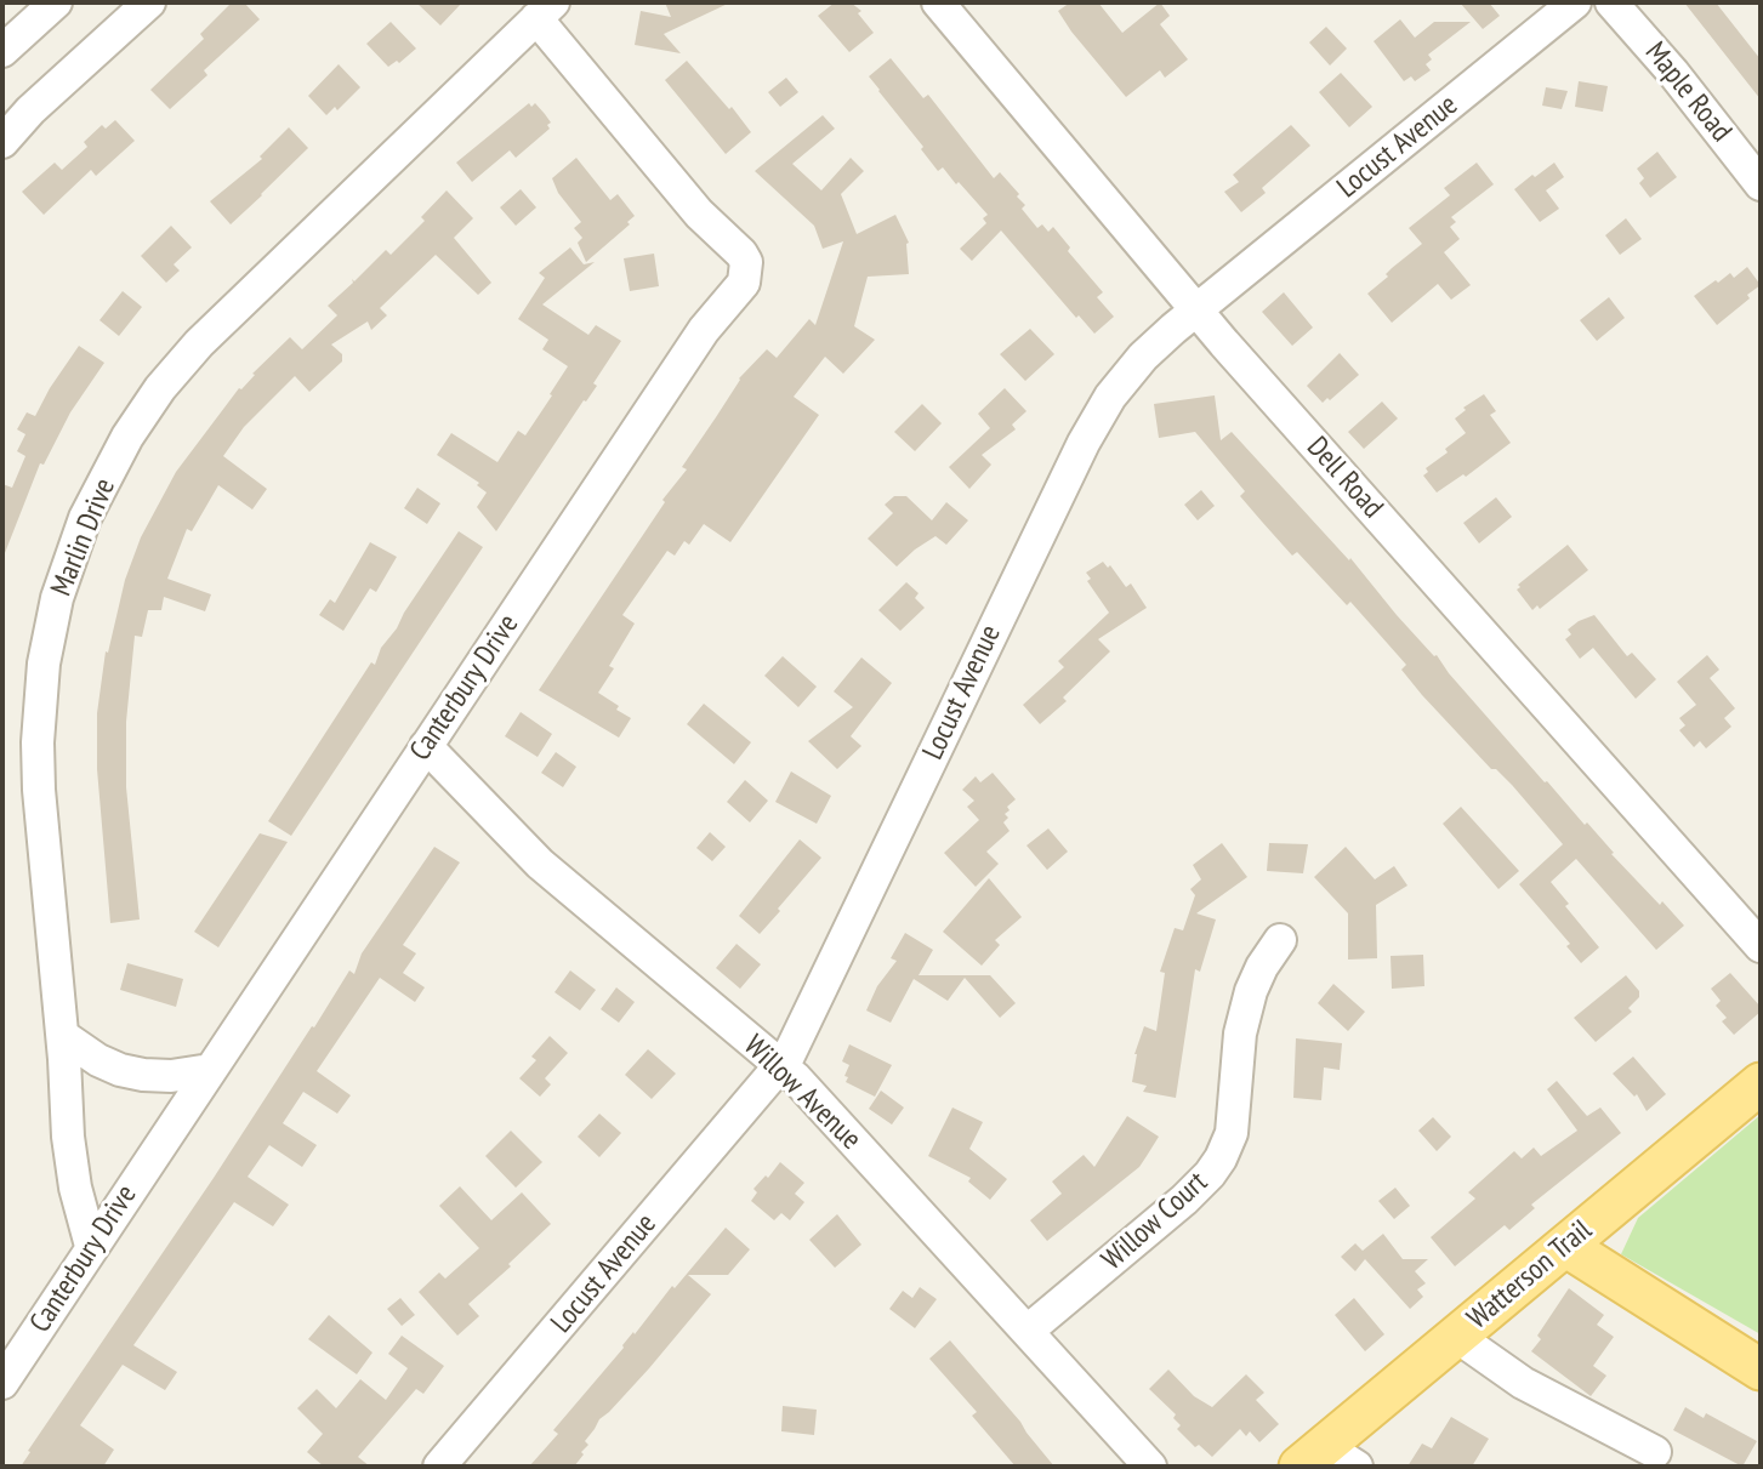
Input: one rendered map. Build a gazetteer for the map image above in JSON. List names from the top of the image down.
{
  "streets": {
    "main road": ["Watterson Trail"],
    "street": [
      "Maple Road",
      "Locust Avenue",
      "Dell Road",
      "Marlin Drive",
      "Canterbury Drive",
      "Willow Avenue",
      "Willow Court"
    ]
  },
  "crossings": [
    ["Locust Avenue", "Dell Road"],
    ["Locust Avenue", "Willow Avenue"],
    ["Marlin Drive", "Canterbury Drive"],
    ["Canterbury Drive", "Willow Avenue"],
    ["Willow Avenue", "Willow Court"]
  ]
}
